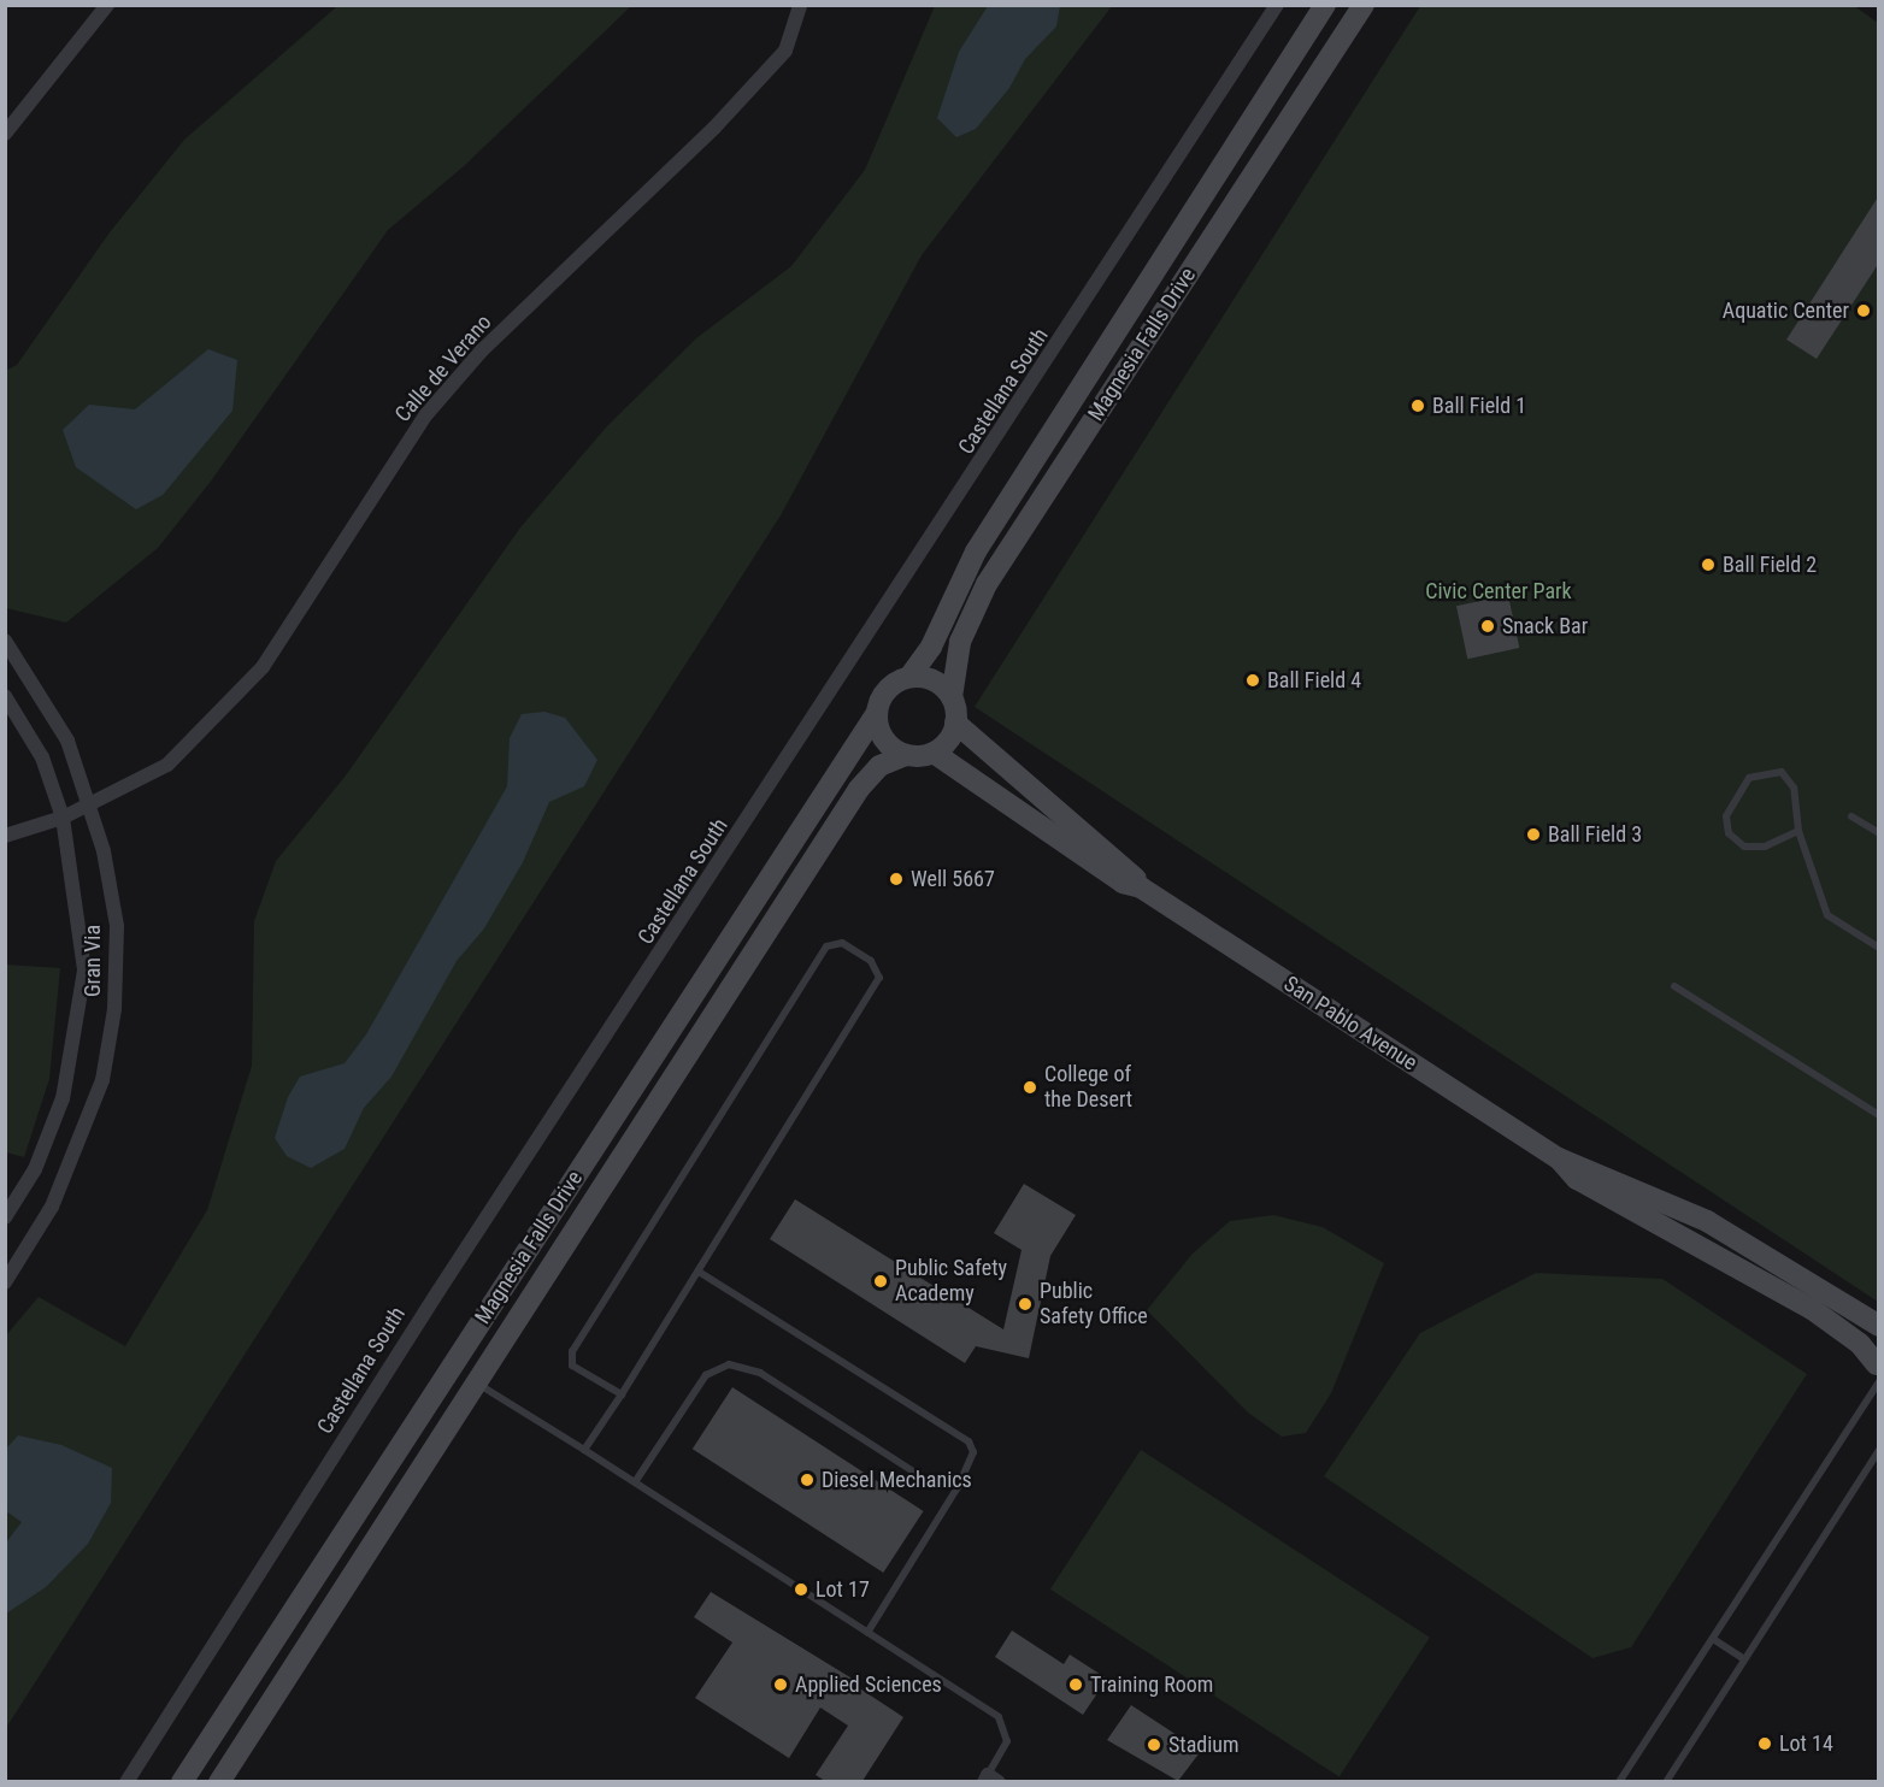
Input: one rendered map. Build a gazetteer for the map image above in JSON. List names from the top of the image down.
{
  "streets": {
    "street": [
      "Magnesia Falls Drive",
      "Calle de Verano",
      "Castellana South",
      "Gran Via",
      "San Pablo Avenue"
    ]
  },
  "crossings": [
    ["Magnesia Falls Drive", "San Pablo Avenue"],
    ["Calle de Verano", "Gran Via"]
  ],
  "parks": ["Civic Center Park"],
  "places": [
    "Aquatic Center",
    "Ball Field 1",
    "Ball Field 2",
    "Snack Bar",
    "Ball Field 4",
    "Ball Field 3",
    "Well 5667",
    "College of the Desert",
    "Public Safety Academy",
    "Public Safety Office",
    "Diesel Mechanics",
    "Lot 17",
    "Applied Sciences",
    "Training Room",
    "Lot 14",
    "Stadium"
  ]
}
